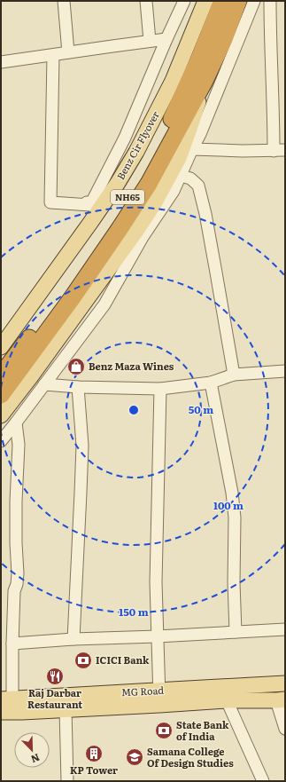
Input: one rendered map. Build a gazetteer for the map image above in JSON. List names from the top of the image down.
{
  "streets": {
    "highway": ["NH65"],
    "main road": ["Benz Cir Flyover", "MG Road"]
  },
  "places": {
    "shop": ["Benz Maza Wines"],
    "bank": ["ICICI Bank", "State Bank of India"],
    "restaurant": ["Raj Darbar Restaurant"],
    "building": ["KP Tower"],
    "school or university": ["Samana College Of Design Studies"]
  },
  "north": "bottom right",
  "rings": ["50 m", "100 m", "150 m"]
}
